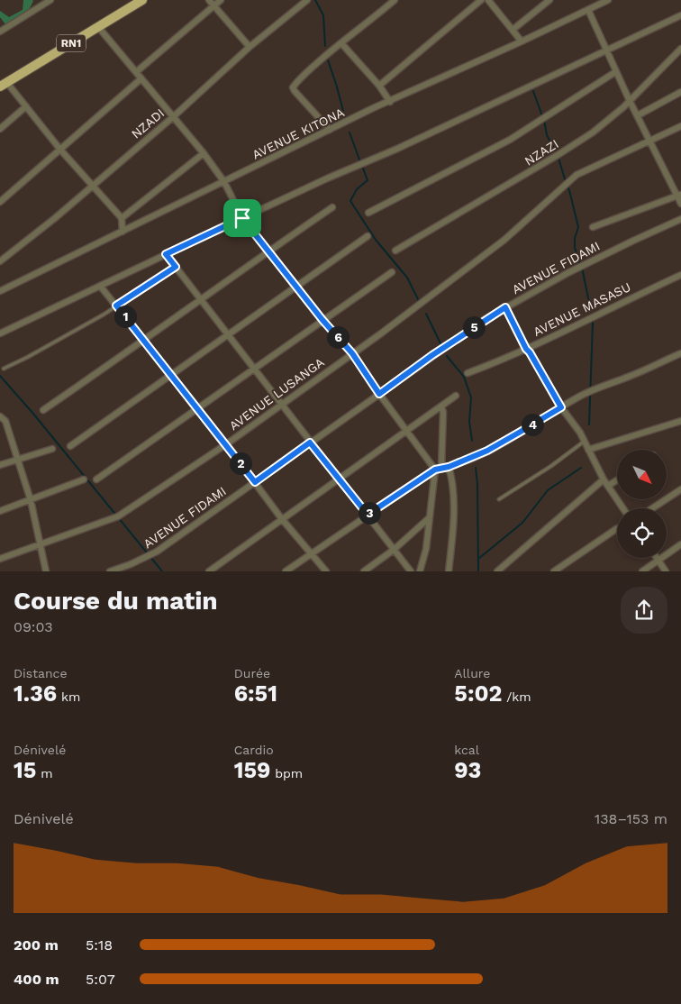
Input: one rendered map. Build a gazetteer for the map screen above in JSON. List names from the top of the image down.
{
  "streets": {
    "highway": ["RN1"],
    "street": [
      "NZADI",
      "AVENUE KITONA",
      "NZAZI",
      "AVENUE FIDAMI",
      "AVENUE MASASU",
      "AVENUE LUSANGA"
    ]
  },
  "north": "bottom right",
  "page": {
    "pins": [
      "1",
      "5",
      "6",
      "4",
      "2",
      "3"
    ],
    "heading": ["Course du matin", "09:03"],
    "stats": [
      ["Distance", "1.36 km"],
      ["Durée", "6:51"],
      ["Allure", "5:02 /km"],
      ["Dénivelé", "15 m"],
      ["Cardio", "159 bpm"],
      ["kcal", "93"]
    ],
    "chart": ["Dénivelé", "138–153 m"],
    "list": [
      {
        "name": "200 m",
        "note": "5:18"
      },
      {
        "name": "400 m",
        "note": "5:07"
      }
    ]
  }
}
